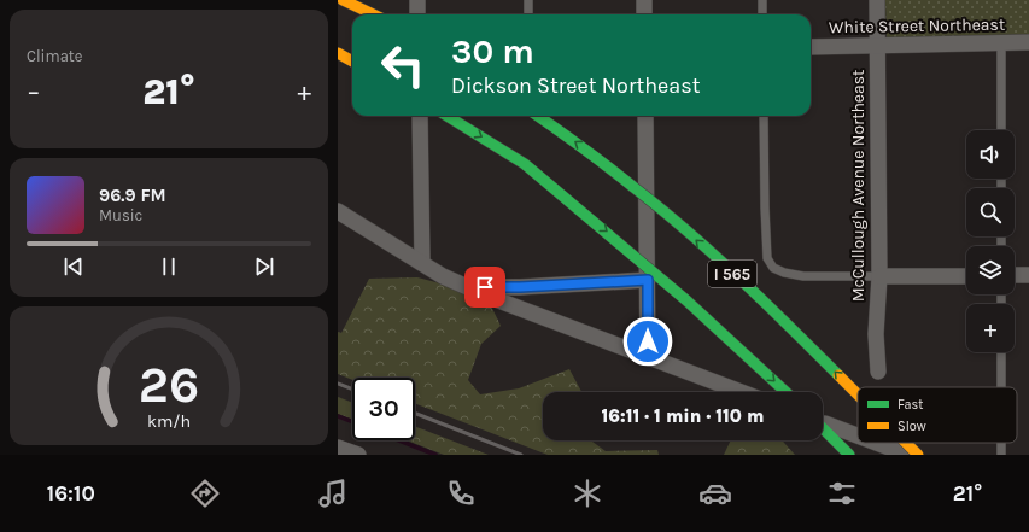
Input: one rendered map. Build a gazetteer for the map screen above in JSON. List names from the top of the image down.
{
  "streets": {
    "highway": ["I 565"],
    "street": ["White Street Northeast", "McCullough Avenue Northeast"]
  },
  "crossings": [
    ["White Street Northeast", "McCullough Avenue Northeast"]
  ],
  "legend": ["Fast", "Slow"],
  "page": {
    "tile": "Climate",
    "turn": ["30 m", "Dickson Street Northeast"],
    "heat": ["−", "21°", "+"],
    "map_buttons": "+",
    "song": ["96.9 FM", "Music"],
    "limit": "30",
    "trip": "16:11 · 1 min · 110 m",
    "tabs": ["16:10", "21°"],
    "gauge": ["26", "km/h"]
  }
}
